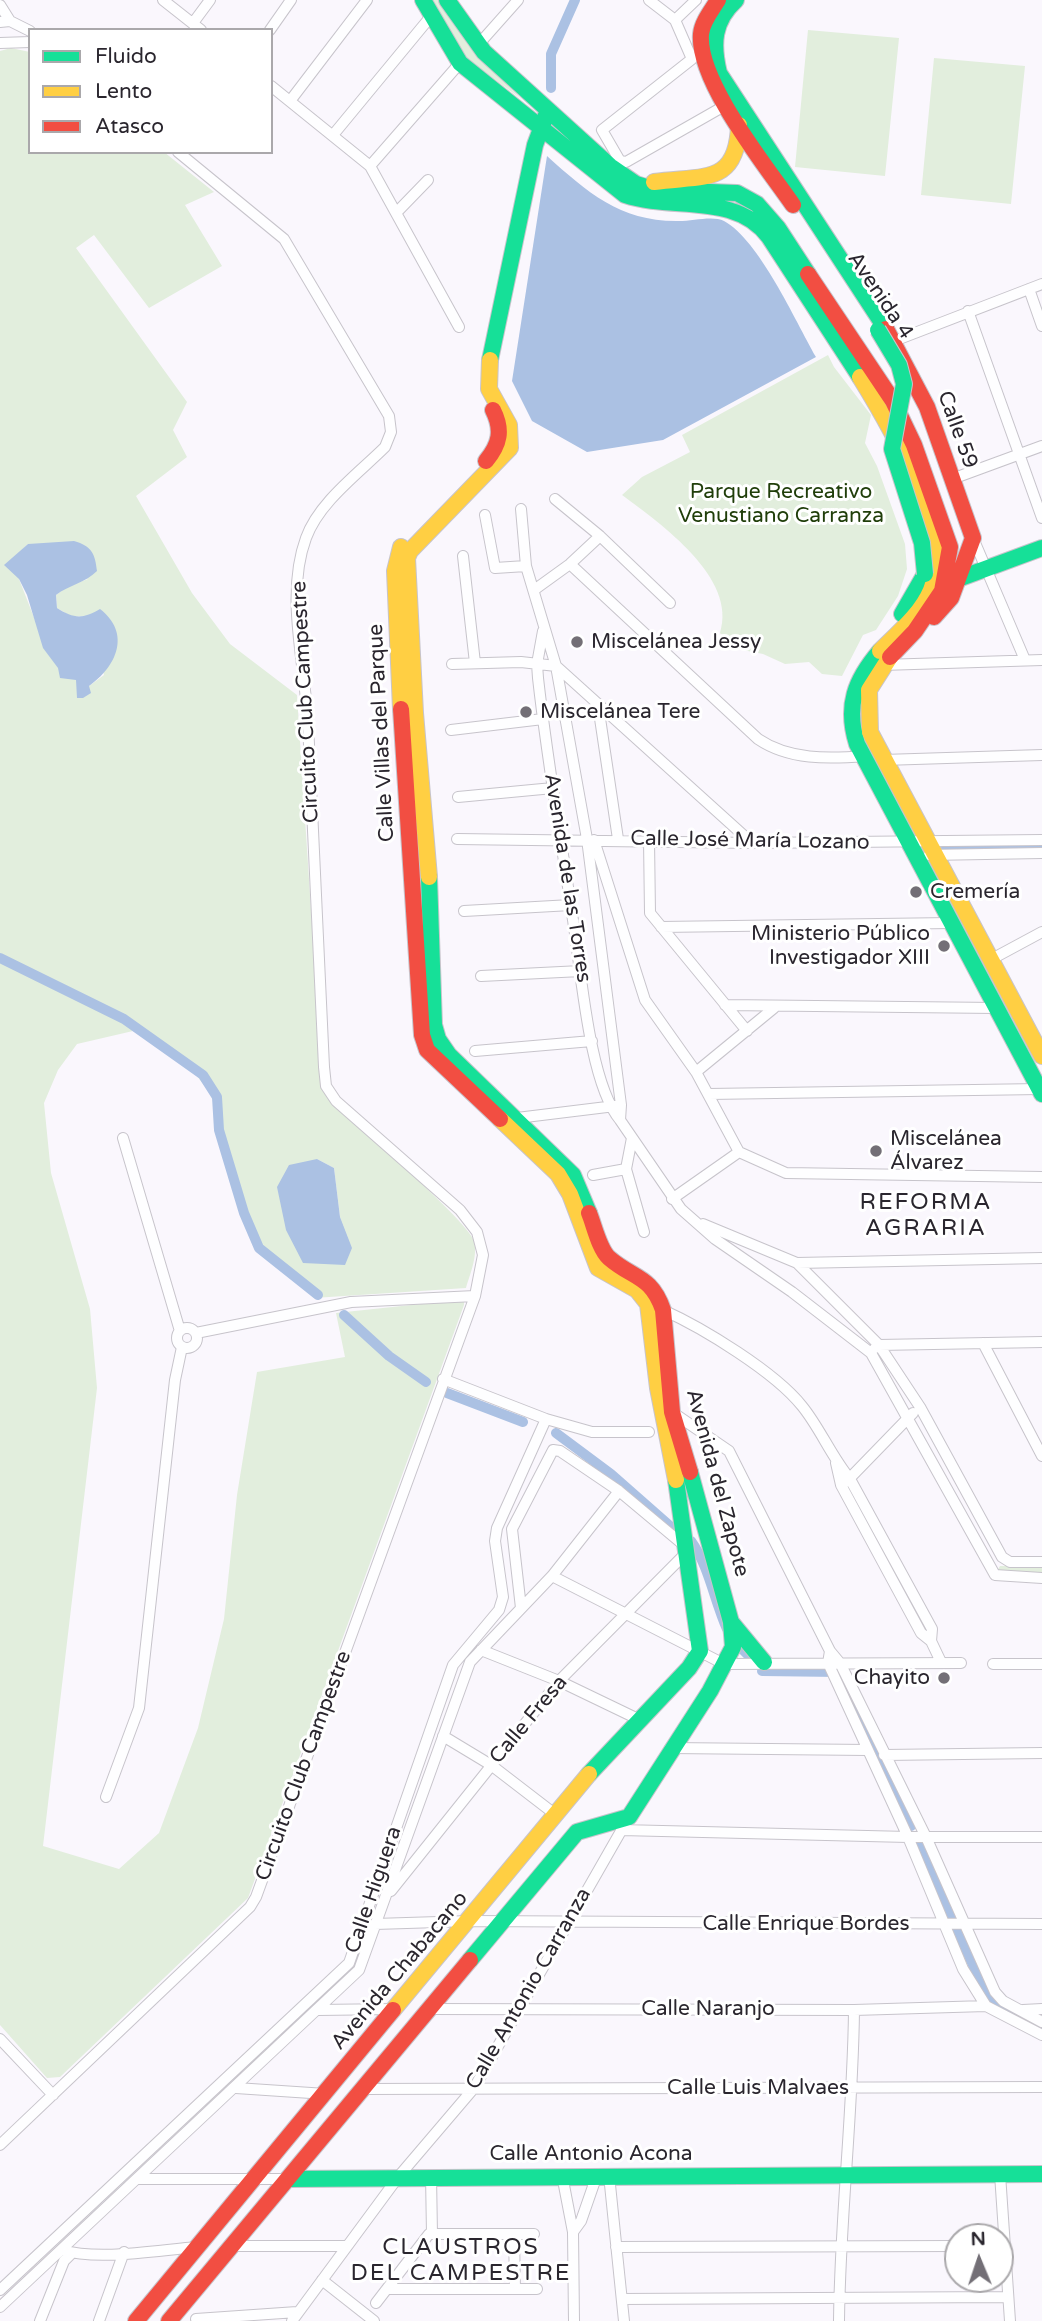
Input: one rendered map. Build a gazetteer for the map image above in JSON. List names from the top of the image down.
{
  "streets": {
    "main road": [
      "Avenida 4",
      "Calle 59",
      "Calle Villas del Parque",
      "Avenida del Zapote",
      "Avenida Chabacano",
      "Calle Antonio Acona"
    ],
    "street": [
      "Circuito Club Campestre",
      "Calle José María Lozano",
      "Avenida de las Torres",
      "Calle Fresa",
      "Calle Higuera",
      "Calle Enrique Bordes",
      "Calle Antonio Carranza",
      "Calle Naranjo",
      "Calle Luis Malvaes"
    ]
  },
  "crossings": [
    ["Avenida 4", "Calle 59"],
    ["Calle Villas del Parque", "Avenida del Zapote"],
    ["Calle José María Lozano", "Avenida de las Torres"],
    ["Avenida del Zapote", "Calle Fresa"],
    ["Avenida del Zapote", "Avenida Chabacano"],
    ["Calle Fresa", "Calle Higuera"],
    ["Calle Higuera", "Calle Enrique Bordes"],
    ["Calle Higuera", "Calle Antonio Acona"],
    ["Calle Enrique Bordes", "Avenida Chabacano"],
    ["Calle Enrique Bordes", "Calle Antonio Carranza"],
    ["Avenida Chabacano", "Calle Antonio Acona"],
    ["Calle Antonio Carranza", "Calle Naranjo"],
    ["Calle Antonio Carranza", "Calle Luis Malvaes"],
    ["Calle Antonio Carranza", "Calle Antonio Acona"]
  ],
  "districts": ["REFORMA AGRARIA", "CLAUSTROS DEL CAMPESTRE"],
  "parks": ["Parque Recreativo Venustiano Carranza"],
  "places": [
    "Miscelánea Jessy",
    "Miscelánea Tere",
    "Cremería",
    "Ministerio Público Investigador XIII",
    "Miscelánea Álvarez",
    "Chayito"
  ],
  "legend": ["Fluido", "Lento", "Atasco"],
  "north": "top"
}
